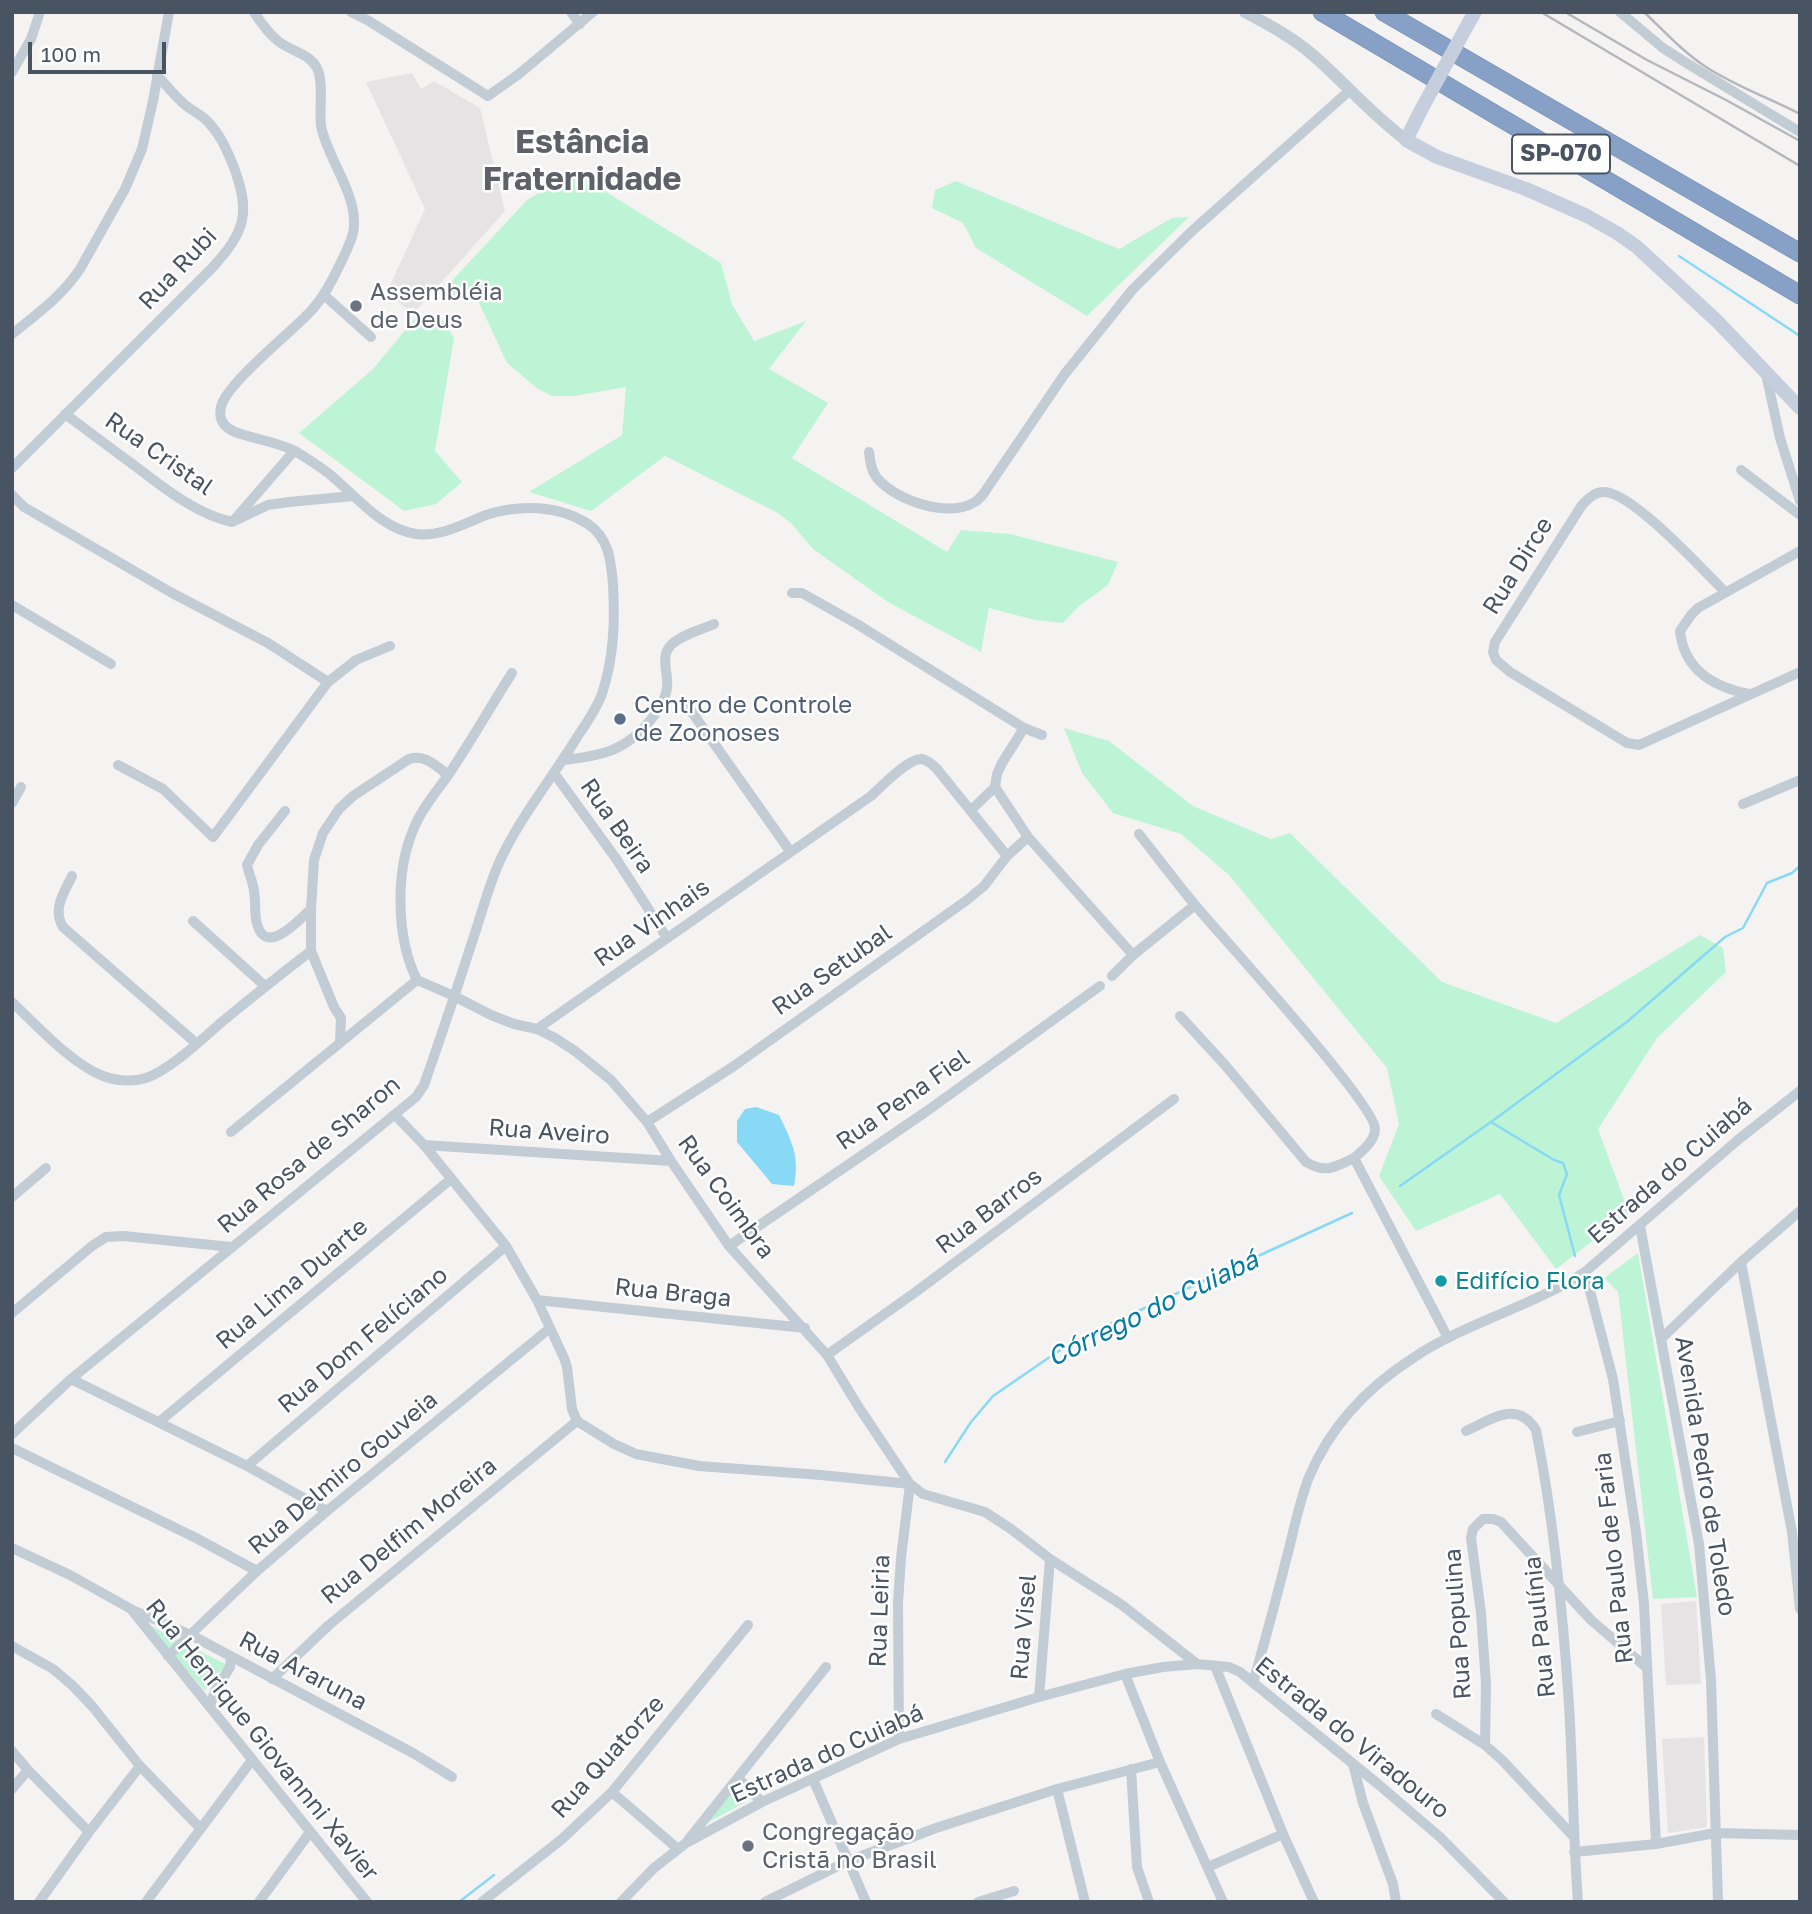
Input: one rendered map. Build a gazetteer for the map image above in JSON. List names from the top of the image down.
{
  "streets": {
    "highway": ["SP-070"],
    "street": [
      "Rua Rubi",
      "Rua Cristal",
      "Rua Dirce",
      "Rua Beira",
      "Rua Vinhais",
      "Rua Setubal",
      "Rua Pena Fiel",
      "Rua Aveiro",
      "Rua Rosa de Sharon",
      "Estrada do Cuiabá",
      "Rua Coimbra",
      "Rua Barros",
      "Rua Lima Duarte",
      "Rua Braga",
      "Rua Dom Felíciano",
      "Rua Delmiro Gouveia",
      "Avenida Pedro de Toledo",
      "Rua Delfim Moreira",
      "Rua Paulo de Faria",
      "Rua Leiria",
      "Rua Populina",
      "Rua Visel",
      "Rua Paulínia",
      "Rua Araruna",
      "Estrada do Viradouro",
      "Rua Henrique Giovannni Xavier",
      "Rua Quatorze"
    ]
  },
  "crossings": [
    ["Rua Rubi", "Rua Cristal"],
    ["Rua Beira", "Rua Vinhais"],
    ["Rua Beira", "Rua Rosa de Sharon"],
    ["Rua Vinhais", "Rua Coimbra"],
    ["Rua Setubal", "Rua Coimbra"],
    ["Rua Pena Fiel", "Rua Coimbra"],
    ["Rua Aveiro", "Rua Coimbra"],
    ["Rua Rosa de Sharon", "Rua Coimbra"],
    ["Estrada do Cuiabá", "Avenida Pedro de Toledo"],
    ["Estrada do Cuiabá", "Rua Paulo de Faria"],
    ["Estrada do Cuiabá", "Rua Leiria"],
    ["Estrada do Cuiabá", "Rua Visel"],
    ["Estrada do Cuiabá", "Estrada do Viradouro"],
    ["Rua Coimbra", "Rua Barros"],
    ["Rua Coimbra", "Rua Braga"],
    ["Rua Coimbra", "Rua Leiria"],
    ["Rua Delmiro Gouveia", "Rua Araruna"],
    ["Rua Delmiro Gouveia", "Rua Henrique Giovannni Xavier"],
    ["Rua Delfim Moreira", "Rua Araruna"],
    ["Rua Paulo de Faria", "Rua Populina"],
    ["Rua Populina", "Rua Paulínia"],
    ["Rua Araruna", "Rua Henrique Giovannni Xavier"]
  ],
  "districts": ["Estância Fraternidade"],
  "water": ["Córrego do Cuiabá"],
  "places": [
    "Assembléia de Deus",
    "Centro de Controle de Zoonoses",
    "Edifício Flora",
    "Congregação Cristã no Brasil"
  ],
  "scale_bar": "100 m"
}
